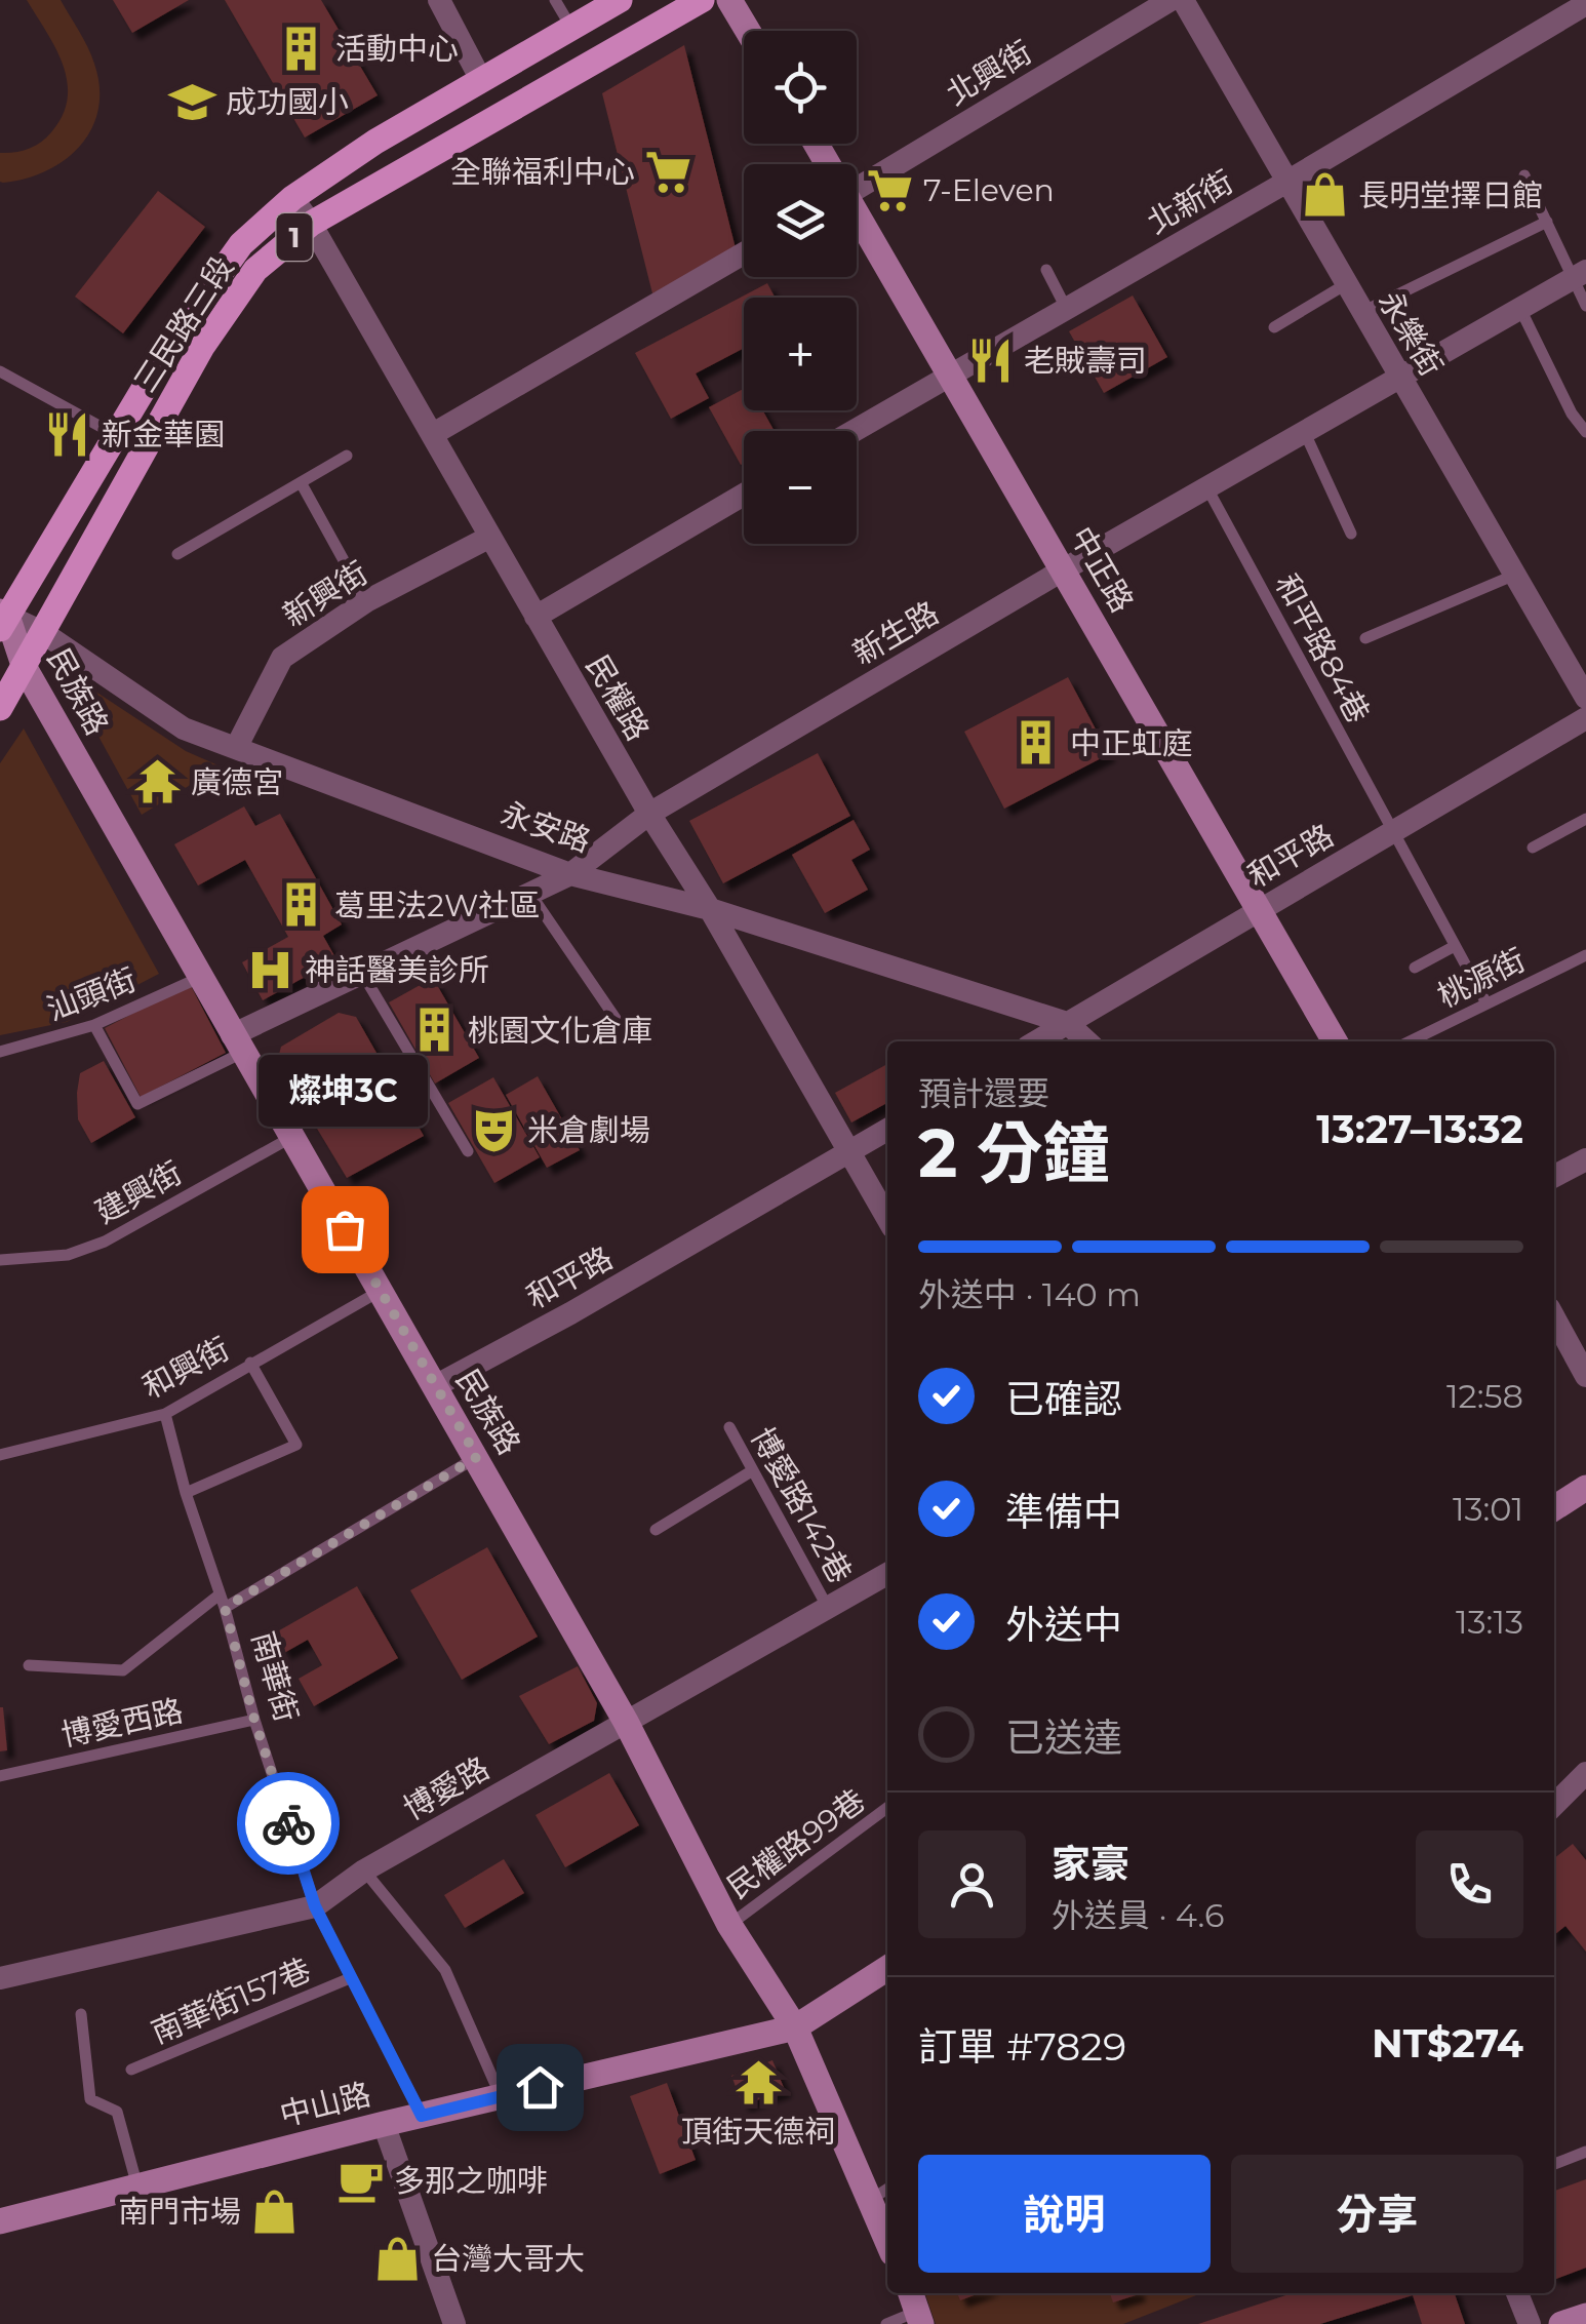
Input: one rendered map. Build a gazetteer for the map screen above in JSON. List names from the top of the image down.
{
  "streets": {
    "main road": ["1", "三民路三段"],
    "street": [
      "北興街",
      "北新街",
      "永樂街",
      "中正路",
      "新興街",
      "新生路",
      "民族路",
      "民權路",
      "永安路",
      "和平路",
      "博愛路",
      "中山路"
    ],
    "lane": [
      "和平路84巷",
      "桃源街",
      "汕頭街",
      "建興街",
      "和興街",
      "博愛路142巷",
      "南華街",
      "博愛西路",
      "民權路99巷",
      "南華街157巷"
    ]
  },
  "crossings": [
    ["北新街", "永樂街"],
    ["北新街", "中正路"],
    ["三民路三段", "民族路"],
    ["三民路三段", "民權路"],
    ["三民路三段", "永安路"],
    ["永樂街", "新生路"],
    ["中正路", "新生路"],
    ["中正路", "和平路"],
    ["新興街", "民權路"],
    ["新興街", "永安路"],
    ["新生路", "和平路84巷"],
    ["新生路", "民族路"],
    ["新生路", "民權路"],
    ["新生路", "永安路"],
    ["和平路84巷", "和平路"],
    ["和平路84巷", "桃源街"],
    ["民族路", "永安路"],
    ["民族路", "和平路"],
    ["民族路", "汕頭街"],
    ["民族路", "建興街"],
    ["民族路", "和興街"],
    ["民族路", "博愛路"],
    ["民族路", "民權路99巷"],
    ["民族路", "中山路"],
    ["民權路", "永安路"],
    ["民權路", "和平路"],
    ["永安路", "和平路"],
    ["和興街", "南華街"],
    ["博愛路142巷", "博愛路"],
    ["南華街", "博愛西路"],
    ["南華街", "博愛路"],
    ["南華街", "南華街157巷"],
    ["南華街", "中山路"]
  ],
  "places": {
    "building": [
      "活動中心",
      "中正虹庭",
      "葛里法2W社區",
      "桃園文化倉庫"
    ],
    "school or university": ["成功國小"],
    "supermarket": ["全聯福利中心", "7-Eleven"],
    "shop": ["長明堂擇日館", "南門市場", "台灣大哥大"],
    "restaurant": ["老賊壽司", "新金華園"],
    "temple": ["廣德宮", "頂街天德祠"],
    "hospital": ["神話醫美診所"],
    "theatre": ["米倉劇場"],
    "other": ["燦坤3C"],
    "cafe": ["多那之咖啡"]
  },
  "page": {
    "map_buttons": ["+", "−"],
    "heading": ["2 分鐘", "預計還要", "13:27–13:32"],
    "panel": [
      "家豪",
      "外送員 · 4.6",
      "訂單 #7829",
      "NT$274"
    ],
    "bubble": "燦坤3C",
    "bar": "外送中 · 140 m",
    "list": [
      ["已確認", "12:58"],
      ["準備中", "13:01"],
      ["外送中", "13:13"],
      "已送達"
    ],
    "buttons": ["說明", "分享"]
  }
}
